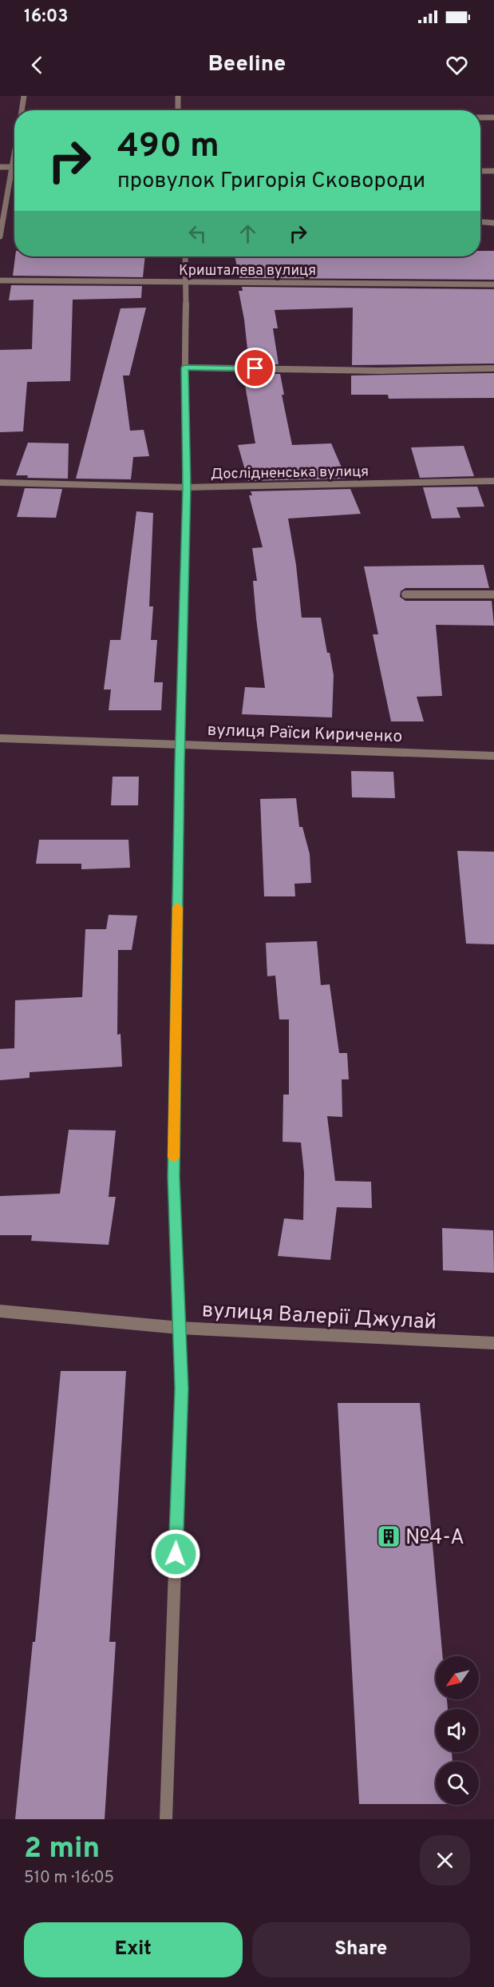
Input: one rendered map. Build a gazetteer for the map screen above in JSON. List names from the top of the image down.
{
  "streets": {
    "street": [
      "Кришталева вулиця",
      "Дослідненська вулиця",
      "вулиця Раїси Кириченко",
      "вулиця Валерії Джулай"
    ]
  },
  "places": {
    "building": ["№4-А"]
  },
  "north": "bottom left",
  "page": {
    "status": "16:03",
    "header": "Beeline",
    "turn": ["490 m", "провулок Григорія Сковороди"],
    "heading": ["2 min", "510 m · 16:05"],
    "buttons": ["Exit", "Share"]
  }
}
